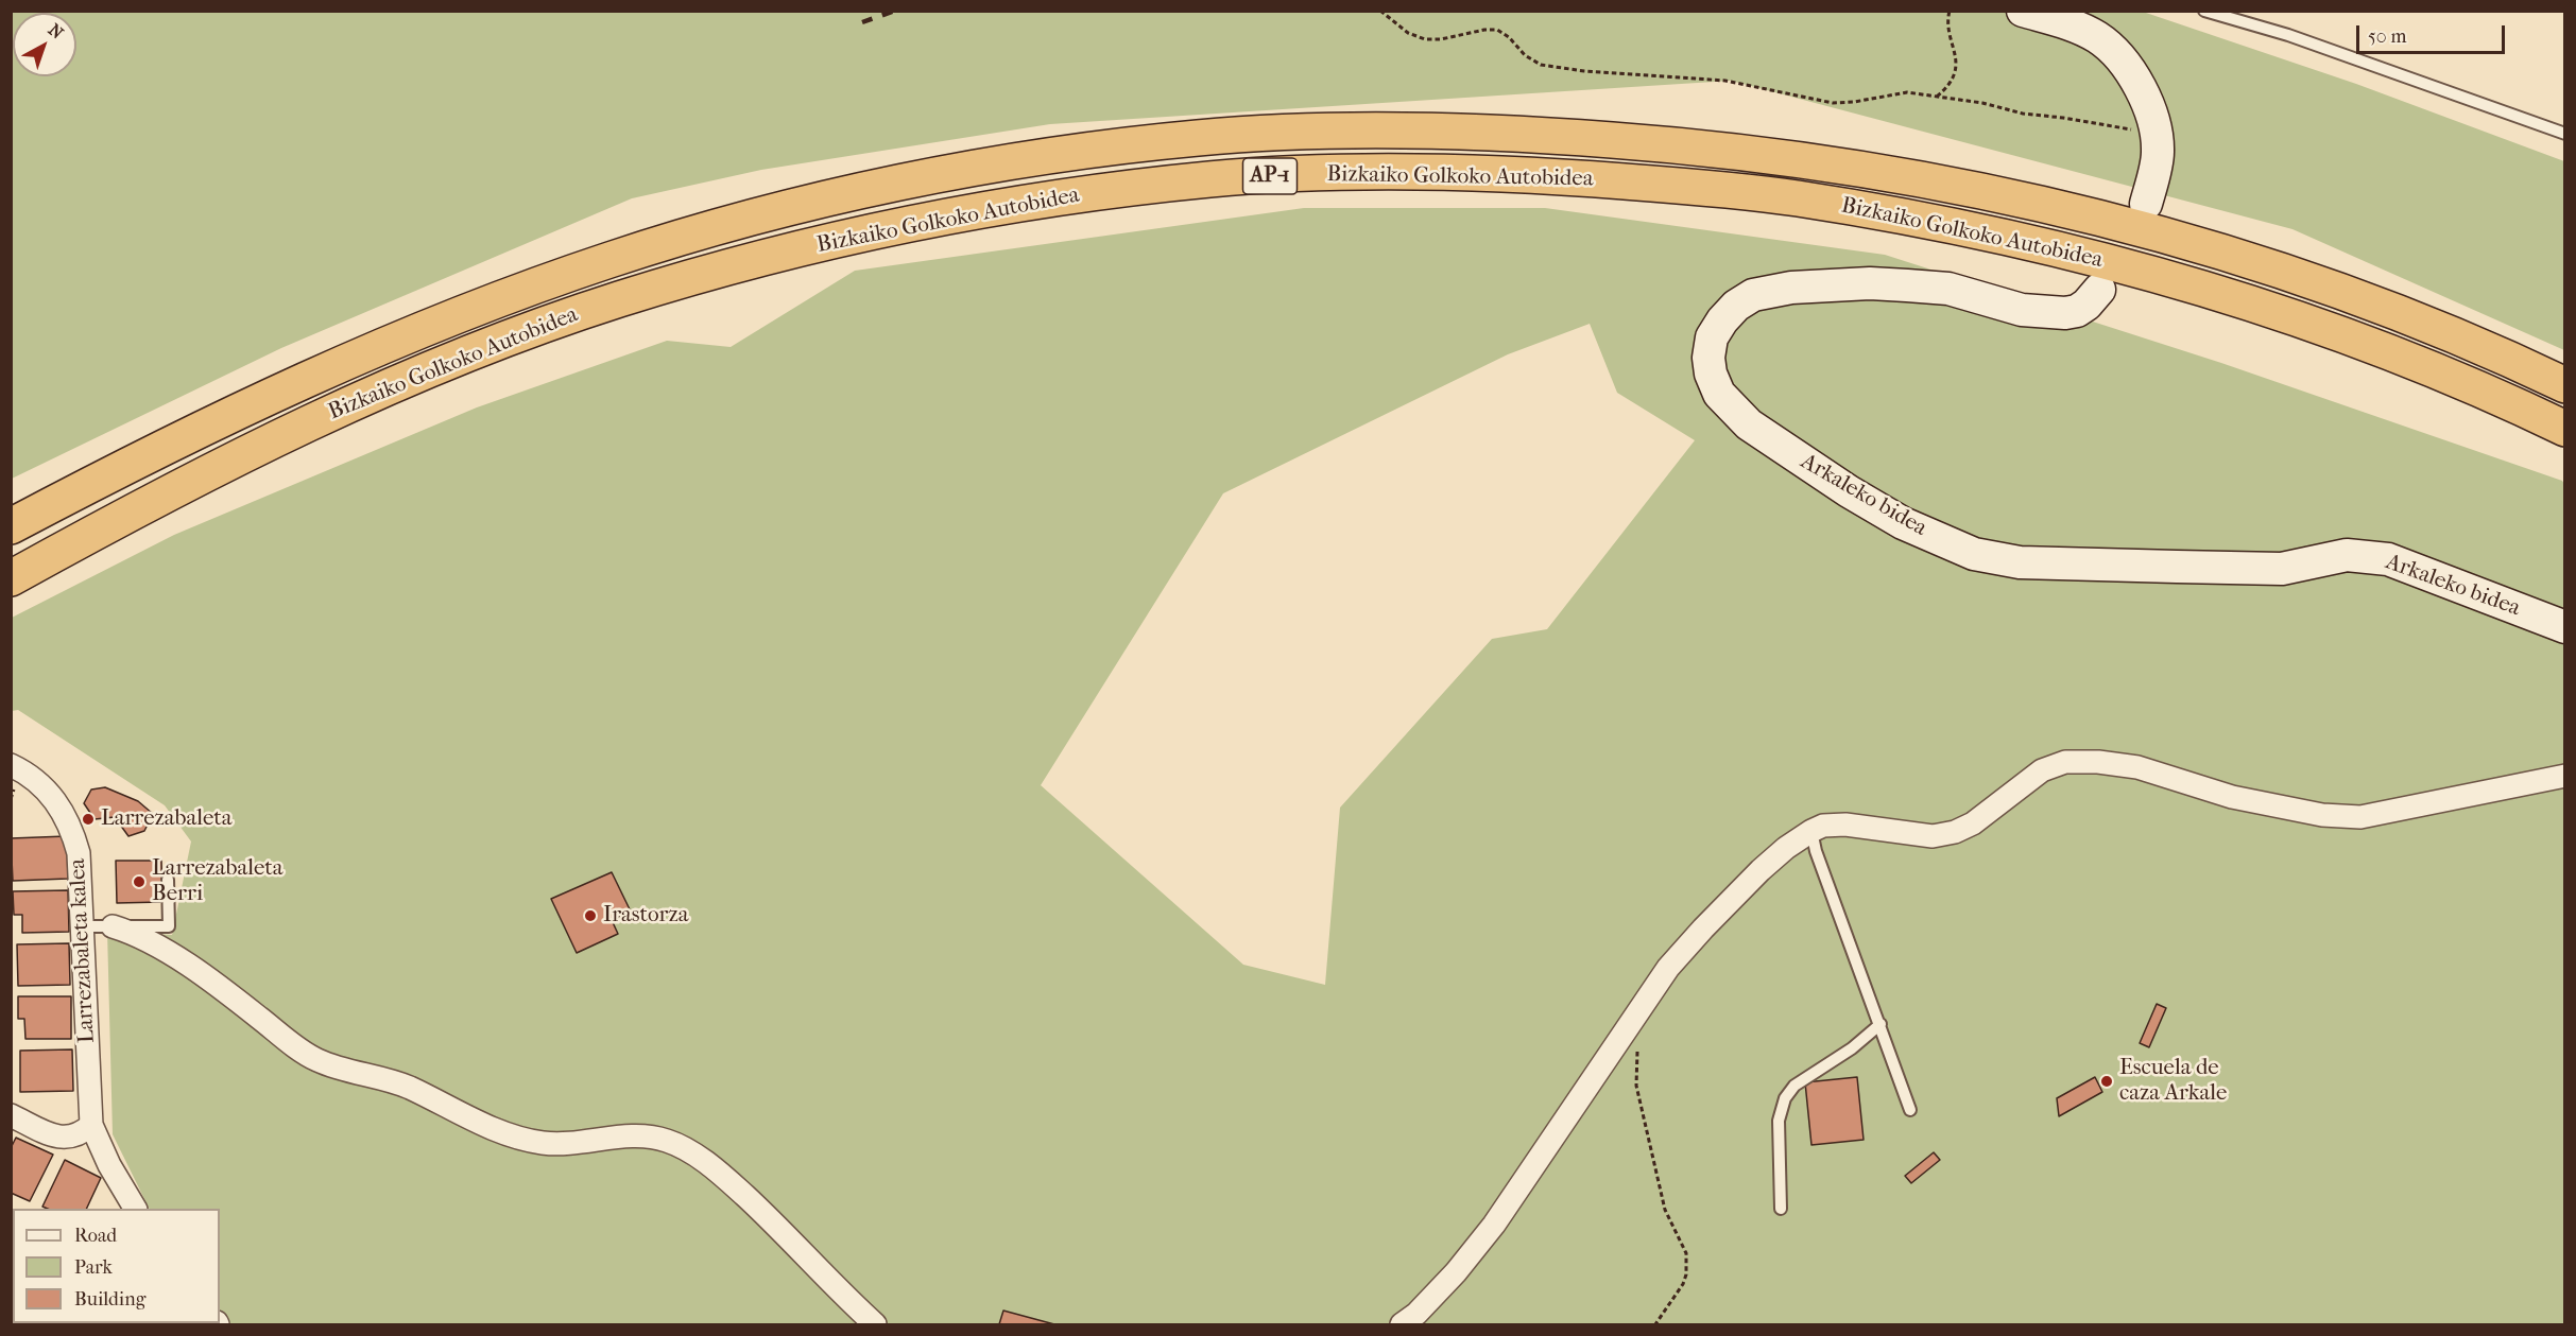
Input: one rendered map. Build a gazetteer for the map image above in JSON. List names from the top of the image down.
{
  "streets": {
    "highway": ["AP-1", "Bizkaiko Golkoko Autobidea"],
    "street": ["Arkaleko bidea", "Larrezabaleta kalea"]
  },
  "places": [
    "Larrezabaleta",
    "Larrezabaleta Berri",
    "Irastorza",
    "Escuela de caza Arkale"
  ],
  "legend": ["Road", "Park", "Building"],
  "scale_bar": "50 m",
  "north": "top right"
}
